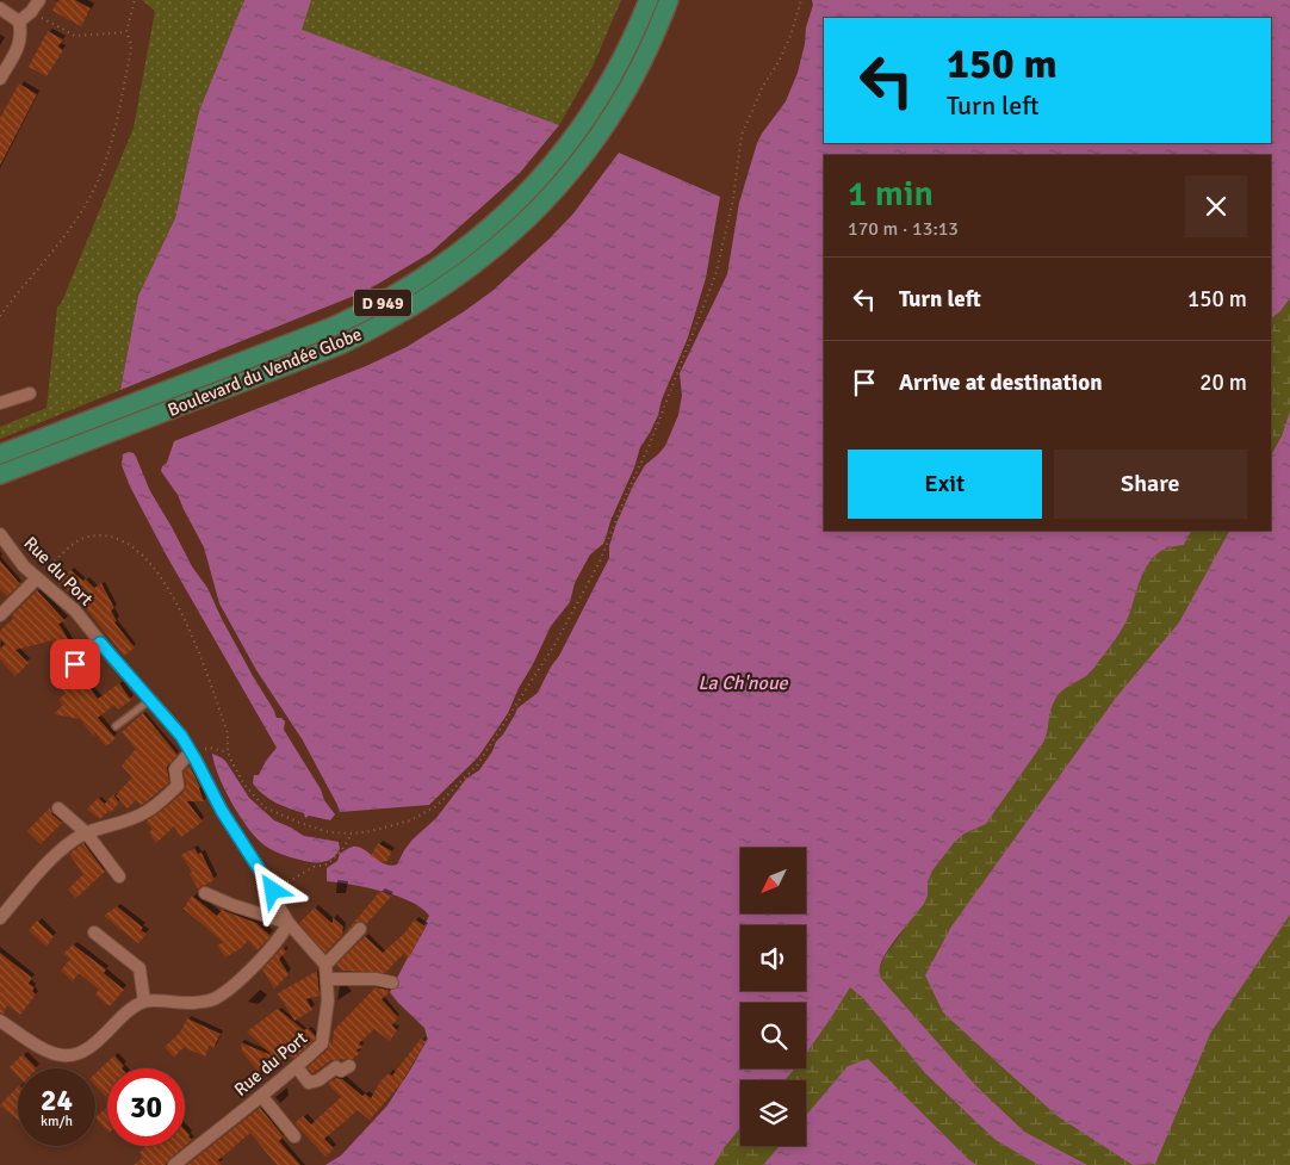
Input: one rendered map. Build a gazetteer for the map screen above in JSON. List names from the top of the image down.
{
  "streets": {
    "main road": ["D 949", "Boulevard du Vendée Globe"],
    "street": ["Rue du Port"]
  },
  "water": ["La Ch'noue"],
  "north": "bottom left",
  "page": {
    "turn": ["150 m", "Turn left"],
    "heading": ["1 min", "170 m · 13:13"],
    "list": [
      {
        "name": "Turn left",
        "value": "150 m"
      },
      {
        "name": "Arrive at destination",
        "value": "20 m"
      }
    ],
    "buttons": ["Exit", "Share"],
    "speed": "24 km/h",
    "limit": "30"
  }
}
